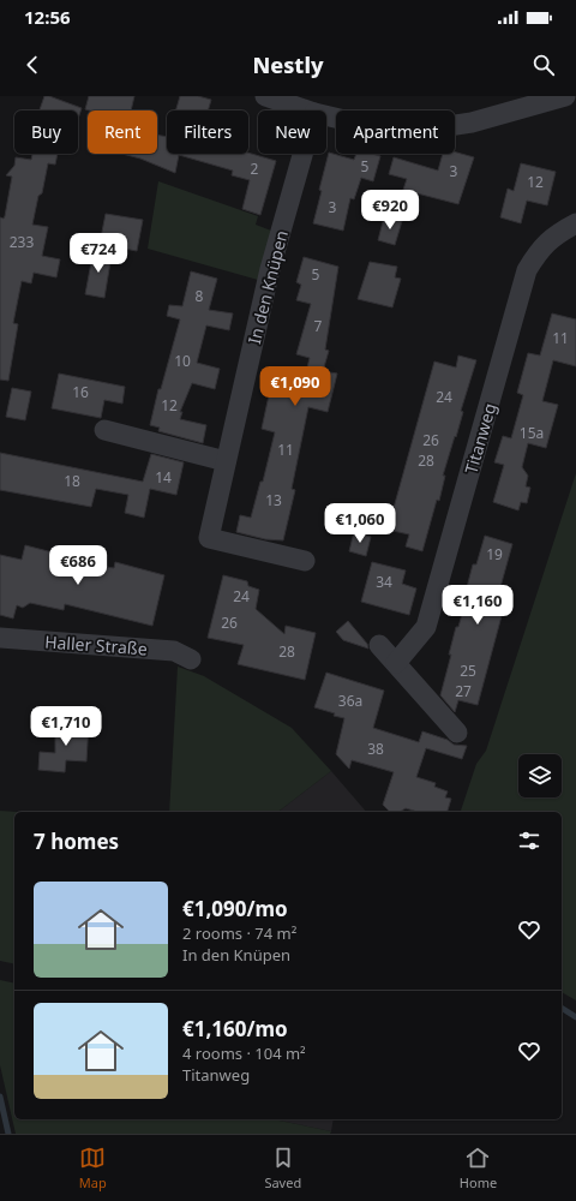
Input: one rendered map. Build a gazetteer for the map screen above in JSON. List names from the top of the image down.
{
  "streets": {
    "street": ["In den Knüpen", "Titanweg", "Haller Straße"]
  },
  "house_numbers": [
    "5",
    "2",
    "3",
    "12",
    "3",
    "233",
    "5",
    "8",
    "7",
    "11",
    "10",
    "16",
    "24",
    "12",
    "15a",
    "26",
    "11",
    "28",
    "14",
    "18",
    "13",
    "19",
    "34",
    "24",
    "26",
    "28",
    "25",
    "27",
    "36a",
    "38"
  ],
  "page": {
    "status": "12:56",
    "header": "Nestly",
    "chip": [
      "Buy",
      "Rent",
      "Filters",
      "New",
      "Apartment"
    ],
    "price": [
      "€920",
      "€724",
      "€1,090",
      "€1,060",
      "€686",
      "€1,160",
      "€1,710"
    ],
    "heading": "7 homes",
    "list": [
      {
        "name": "€1,090/mo",
        "note": "2 rooms · 74 m² · In den Knüpen"
      },
      {
        "name": "€1,160/mo",
        "note": "4 rooms · 104 m² · Titanweg"
      }
    ],
    "tabs": ["Map", "Saved", "Home"]
  }
}
